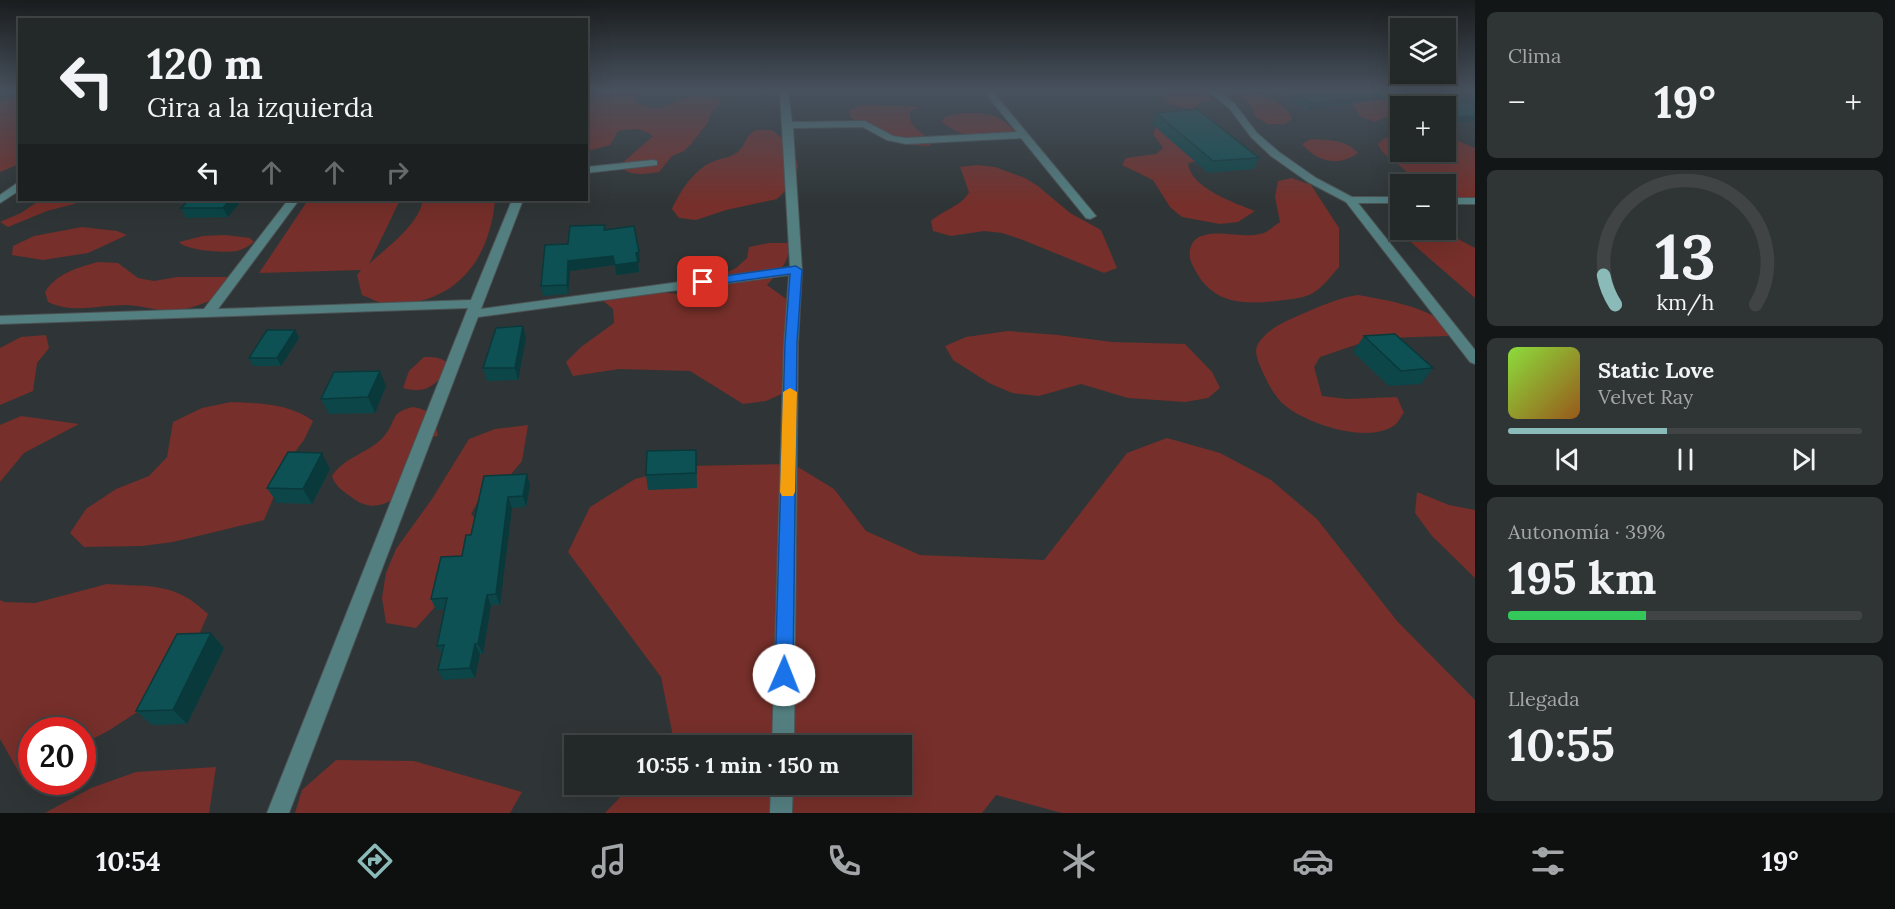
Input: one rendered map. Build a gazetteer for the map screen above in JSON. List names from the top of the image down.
{
  "page": {
    "tile": [
      "Clima",
      ["Autonomía · 39%", "195 km"],
      ["Llegada", "10:55"]
    ],
    "map_buttons": ["+", "−"],
    "turn": ["120 m", "Gira a la izquierda"],
    "heat": ["−", "19°", "+"],
    "song": ["Static Love", "Velvet Ray"],
    "limit": "20",
    "trip": "10:55 · 1 min · 150 m",
    "tabs": ["10:54", "19°"],
    "gauge": ["13", "km/h"]
  }
}
